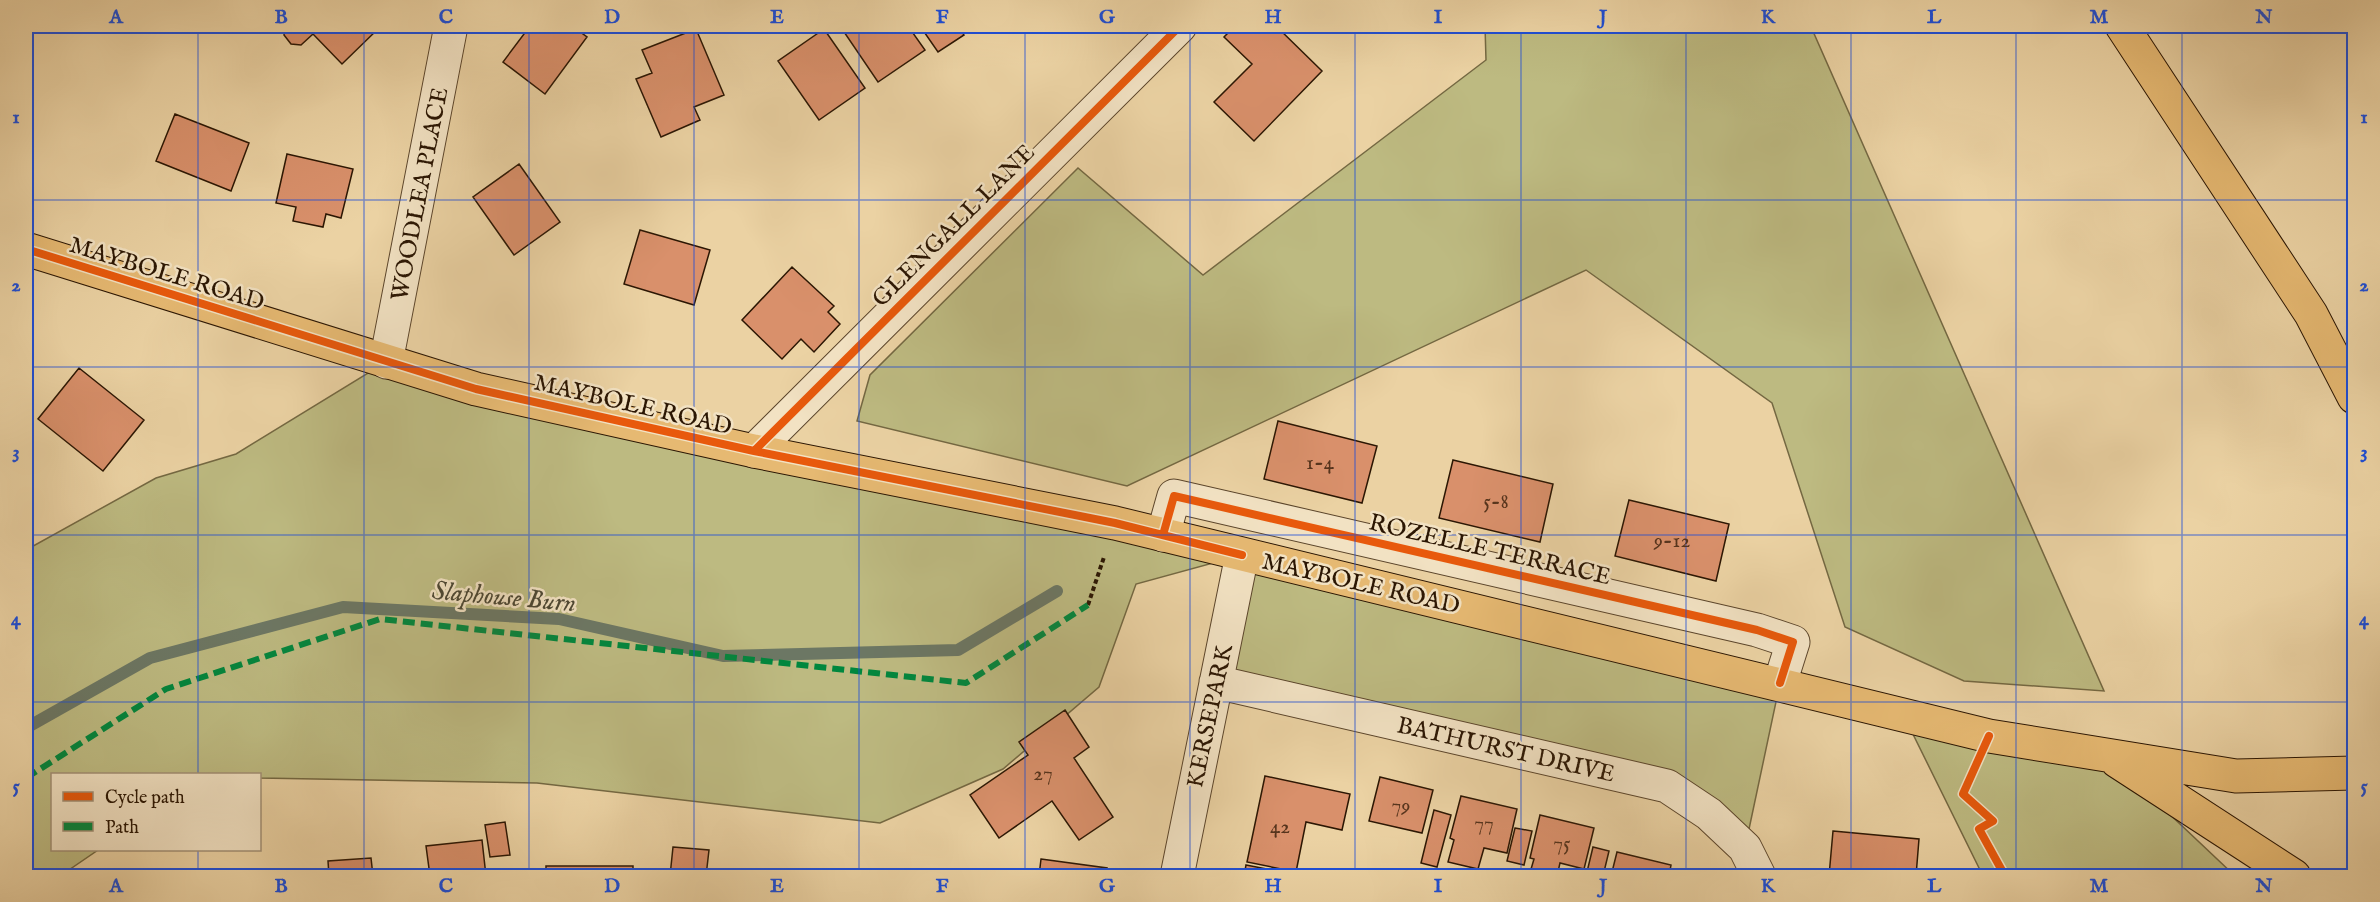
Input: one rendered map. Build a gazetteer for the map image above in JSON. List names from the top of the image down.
{
  "streets": {
    "main road": ["MAYBOLE ROAD"],
    "street": [
      "WOODLEA PLACE",
      "GLENGALL LANE",
      "ROZELLE TERRACE",
      "KERSEPARK",
      "BATHURST DRIVE"
    ]
  },
  "crossings": [
    ["WOODLEA PLACE", "MAYBOLE ROAD"],
    ["GLENGALL LANE", "MAYBOLE ROAD"],
    ["MAYBOLE ROAD", "ROZELLE TERRACE"],
    ["MAYBOLE ROAD", "KERSEPARK"],
    ["KERSEPARK", "BATHURST DRIVE"]
  ],
  "water": ["Slaphouse Burn"],
  "house_numbers": [
    "1-4",
    "5-8",
    "9-12",
    "27",
    "79",
    "77",
    "42",
    "75"
  ],
  "legend": ["Cycle path", "Path"],
  "grid": {
    "columns": [
      "A",
      "B",
      "C",
      "D",
      "E",
      "F",
      "G",
      "H",
      "I",
      "J",
      "K",
      "L",
      "M",
      "N"
    ],
    "rows": [
      "1",
      "2",
      "3",
      "4",
      "5"
    ]
  }
}
